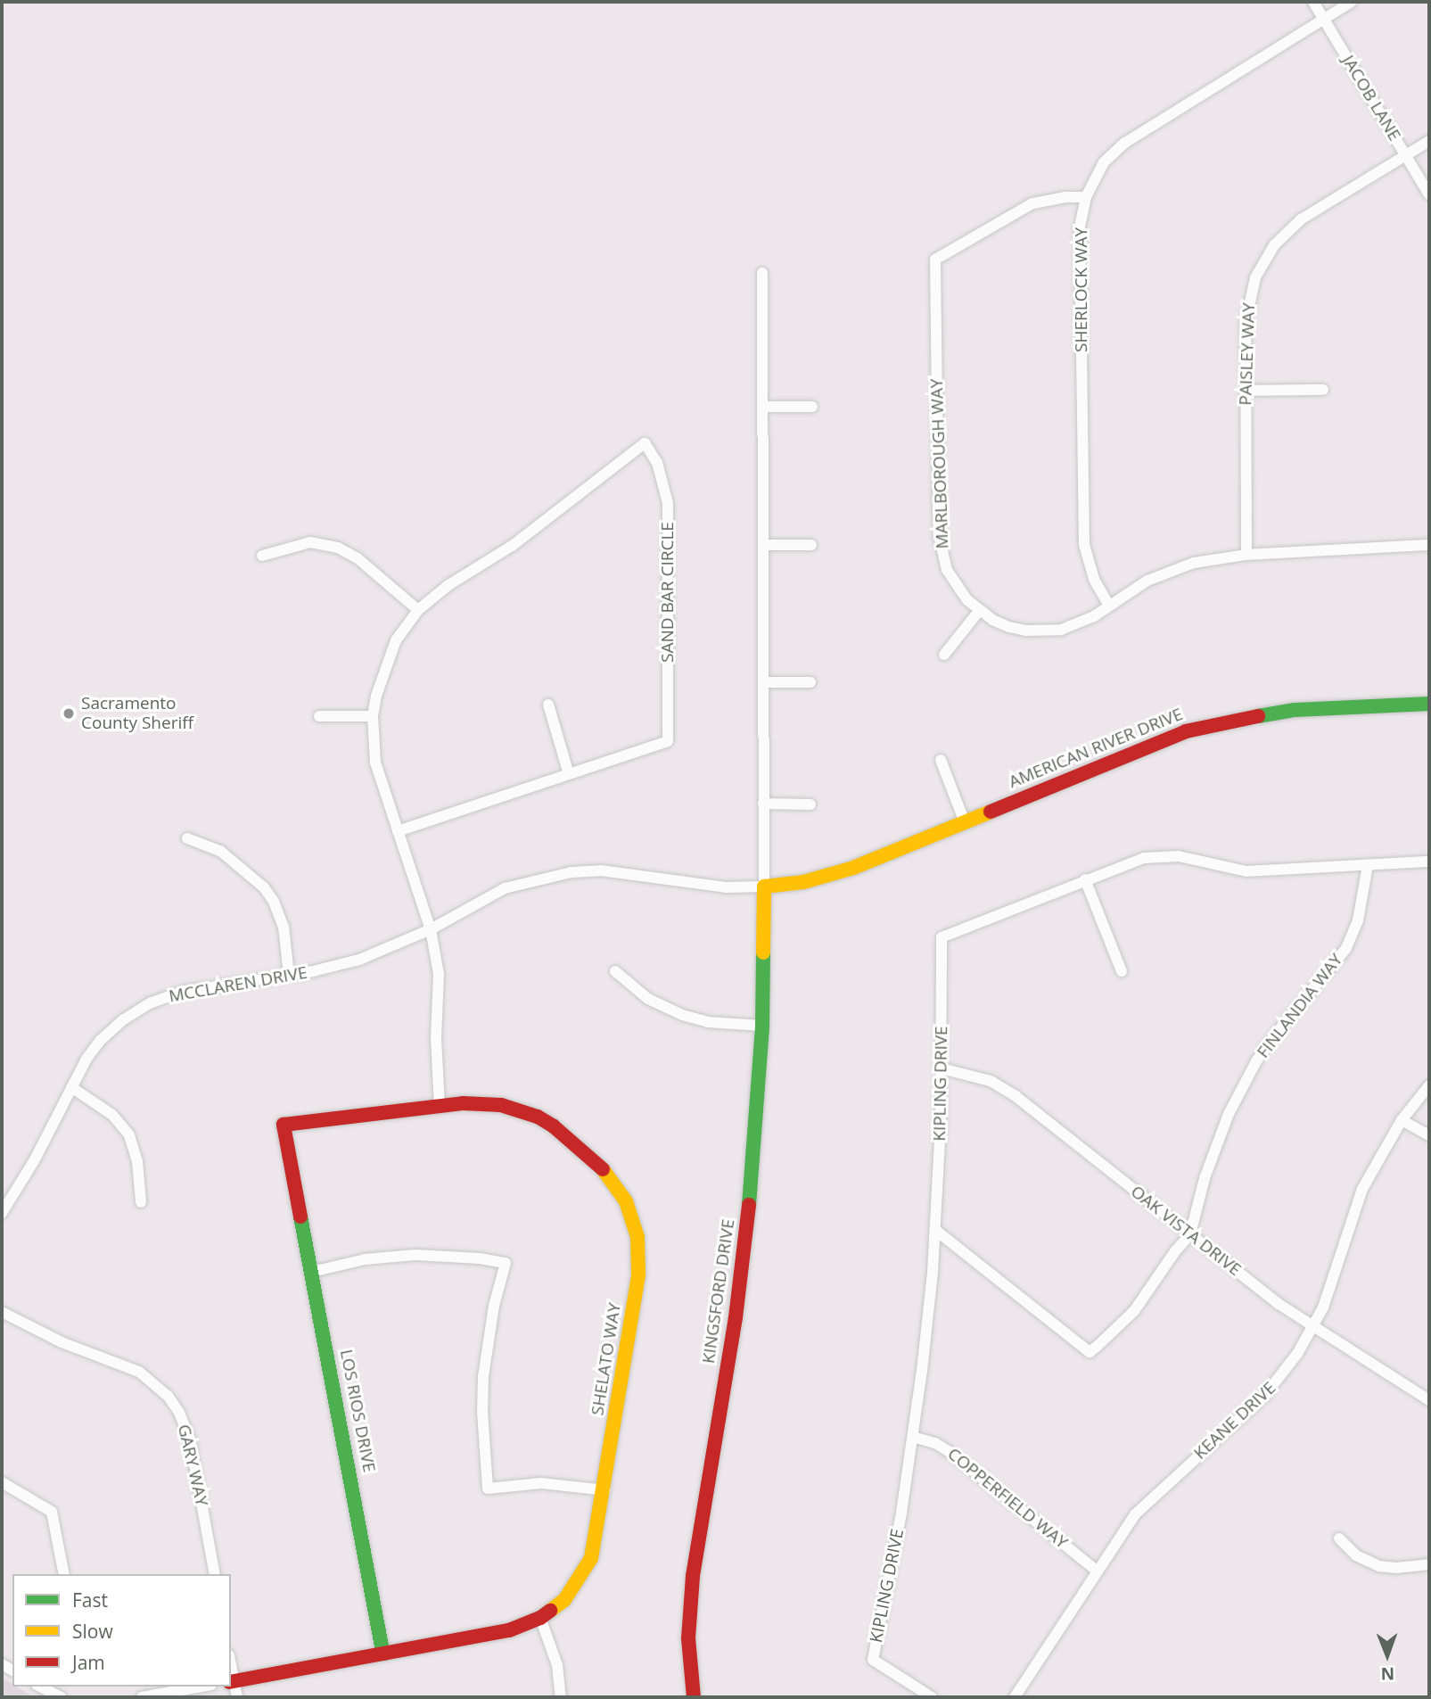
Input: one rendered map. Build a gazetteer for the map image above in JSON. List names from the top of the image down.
{
  "streets": {
    "street": [
      "JACOB LANE",
      "SHERLOCK WAY",
      "PAISLEY WAY",
      "MARLBOROUGH WAY",
      "SAND BAR CIRCLE",
      "AMERICAN RIVER DRIVE",
      "MCCLAREN DRIVE",
      "FINLANDIA WAY",
      "KIPLING DRIVE",
      "OAK VISTA DRIVE",
      "KINGSFORD DRIVE",
      "SHELATO WAY",
      "LOS RIOS DRIVE",
      "KEANE DRIVE",
      "GARY WAY",
      "COPPERFIELD WAY"
    ]
  },
  "crossings": [
    ["JACOB LANE", "SHERLOCK WAY"],
    ["JACOB LANE", "PAISLEY WAY"],
    ["SHERLOCK WAY", "MARLBOROUGH WAY"],
    ["PAISLEY WAY", "MARLBOROUGH WAY"],
    ["AMERICAN RIVER DRIVE", "MCCLAREN DRIVE"],
    ["AMERICAN RIVER DRIVE", "KINGSFORD DRIVE"],
    ["FINLANDIA WAY", "KIPLING DRIVE"],
    ["FINLANDIA WAY", "OAK VISTA DRIVE"],
    ["KIPLING DRIVE", "OAK VISTA DRIVE"],
    ["KIPLING DRIVE", "COPPERFIELD WAY"],
    ["OAK VISTA DRIVE", "KEANE DRIVE"],
    ["SHELATO WAY", "LOS RIOS DRIVE"],
    ["KEANE DRIVE", "COPPERFIELD WAY"]
  ],
  "places": ["Sacramento County Sheriff"],
  "legend": ["Fast", "Slow", "Jam"],
  "north": "bottom"
}
